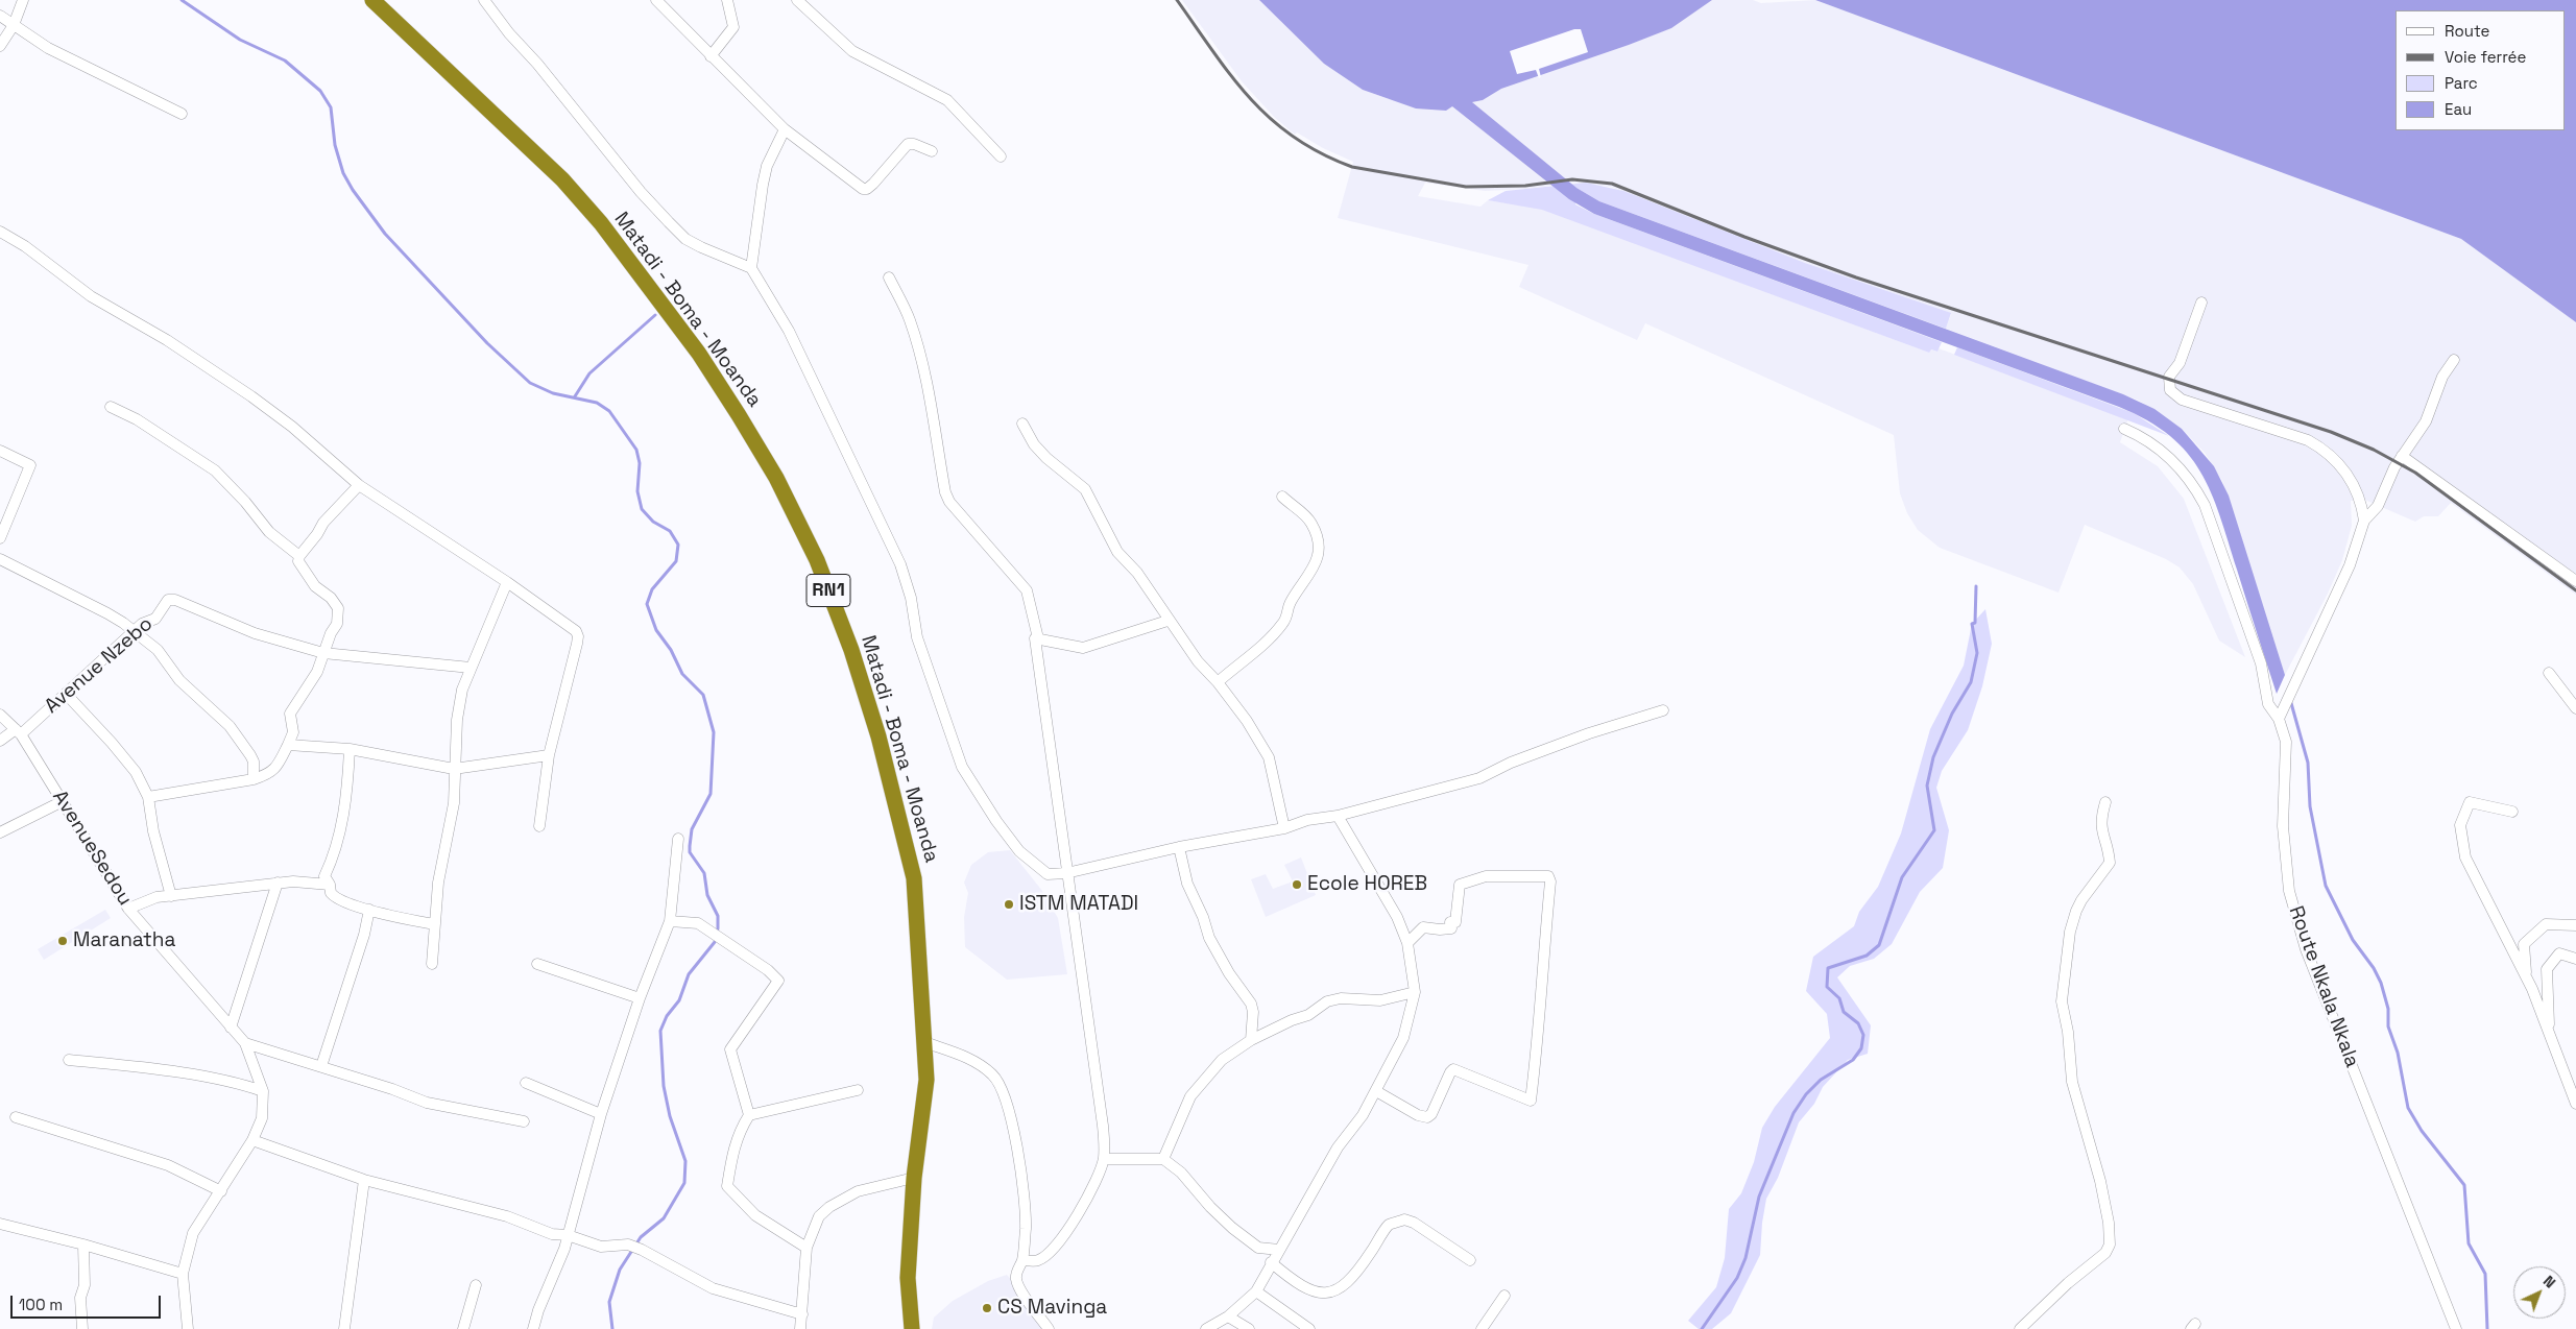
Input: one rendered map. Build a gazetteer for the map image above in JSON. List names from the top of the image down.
{
  "streets": {
    "highway": ["Matadi - Boma - Moanda", "RN1"],
    "street": ["Avenue Nzebo", "AvenueSedou", "Route Nkala Nkala"]
  },
  "crossings": [
    ["Avenue Nzebo", "AvenueSedou"]
  ],
  "places": [
    "Ecole HOREB",
    "ISTM MATADI",
    "Maranatha",
    "CS Mavinga"
  ],
  "legend": [
    "Route",
    "Voie ferrée",
    "Parc",
    "Eau"
  ],
  "scale_bar": "100 m",
  "north": "top right"
}
